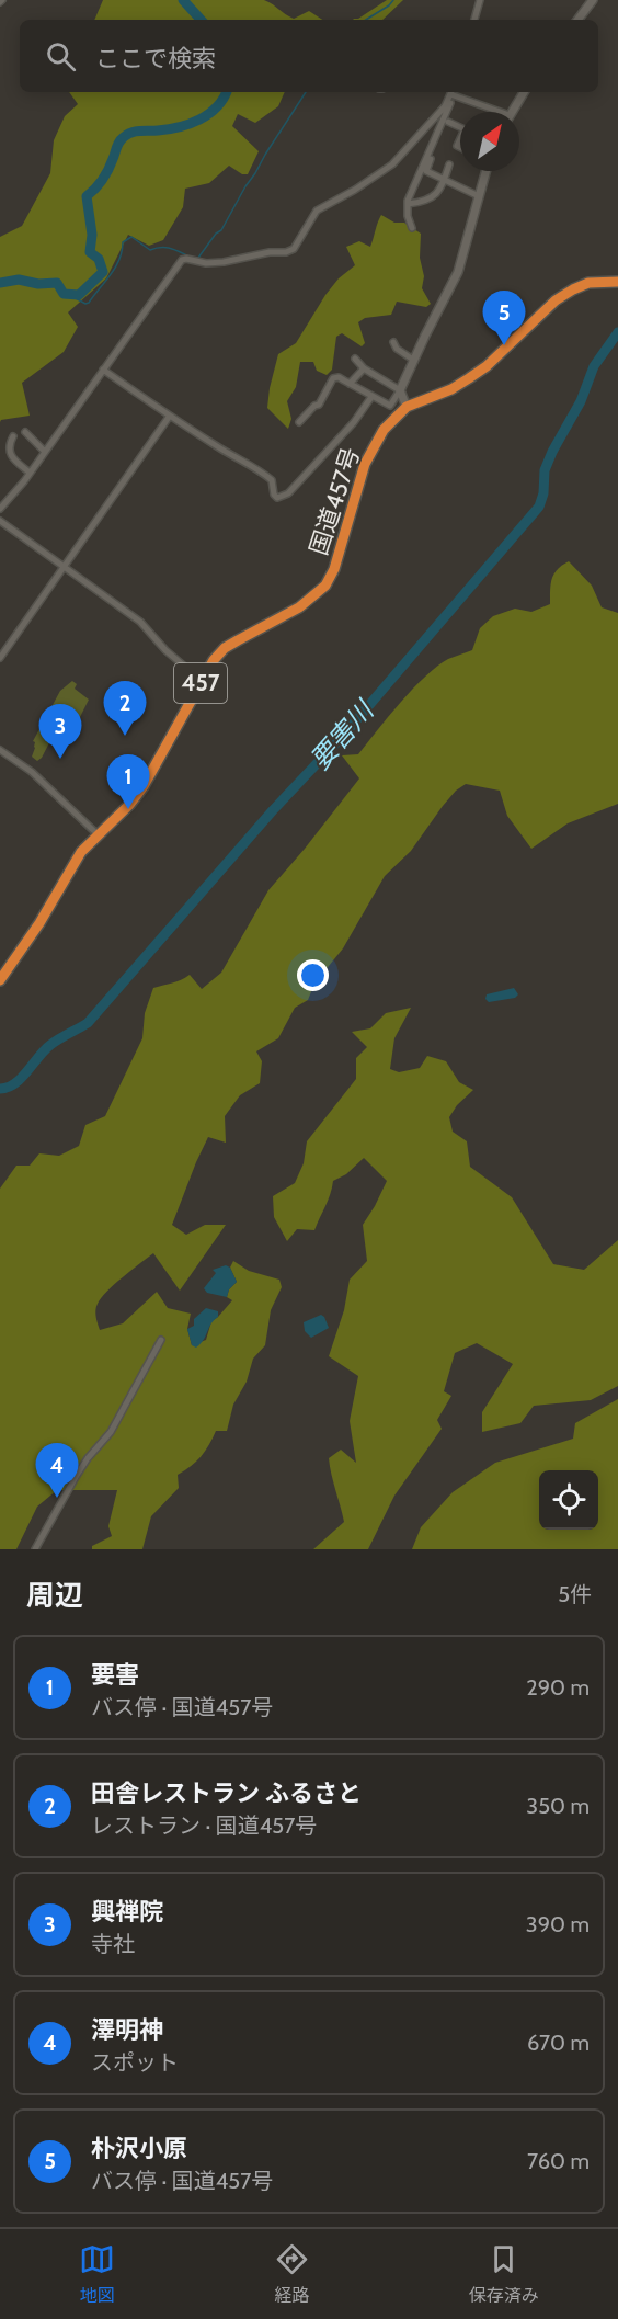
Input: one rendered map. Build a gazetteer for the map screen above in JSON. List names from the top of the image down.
{
  "streets": {
    "highway": ["国道457号", "457"]
  },
  "water": ["要害川"],
  "north": "top right",
  "page": {
    "search": "ここで検索",
    "pins": [
      "5",
      "2",
      "3",
      "1",
      "4"
    ],
    "heading": ["周辺", "5件"],
    "list": [
      {
        "mark": "1",
        "name": "要害",
        "note": "バス停 · 国道457号",
        "value": "290 m"
      },
      {
        "mark": "2",
        "name": "田舎レストラン ふるさと",
        "note": "レストラン · 国道457号",
        "value": "350 m"
      },
      {
        "mark": "3",
        "name": "興禅院",
        "note": "寺社",
        "value": "390 m"
      },
      {
        "mark": "4",
        "name": "澤明神",
        "note": "スポット",
        "value": "670 m"
      },
      {
        "mark": "5",
        "name": "朴沢小原",
        "note": "バス停 · 国道457号",
        "value": "760 m"
      }
    ],
    "nav": ["地図", "経路", "保存済み"]
  }
}
